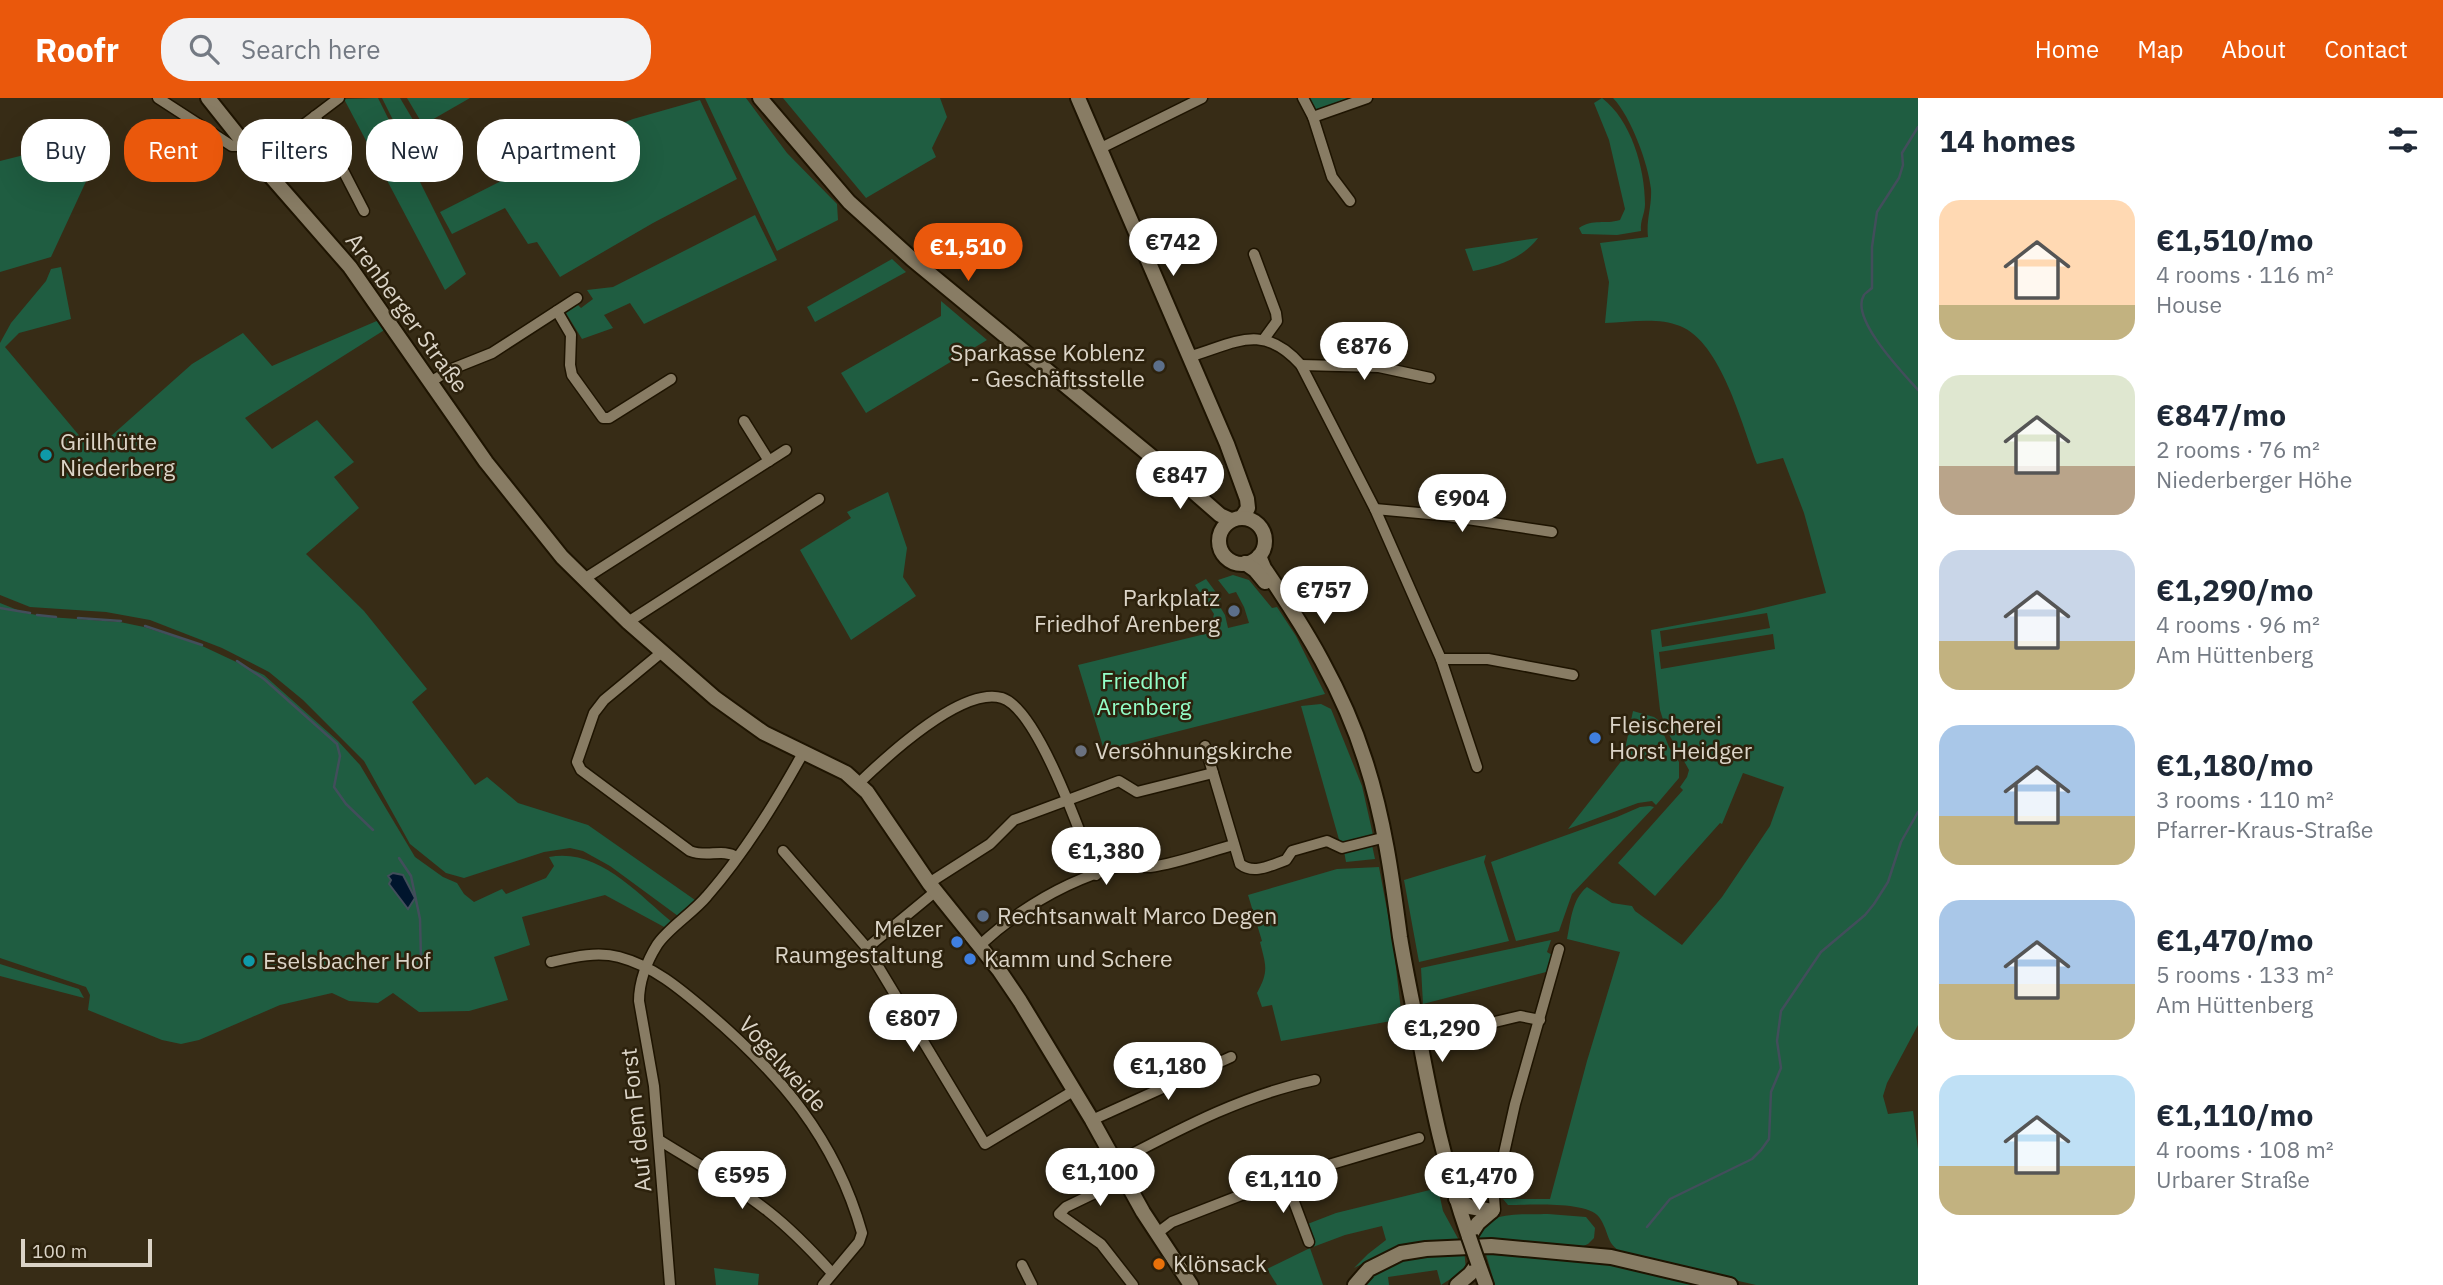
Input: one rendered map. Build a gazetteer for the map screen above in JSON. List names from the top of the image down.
{
  "streets": {
    "street": ["Arenberger Straße", "Vogelweide", "Auf dem Forst"]
  },
  "crossings": [
    ["Arenberger Straße", "Auf dem Forst"],
    ["Vogelweide", "Auf dem Forst"]
  ],
  "parks": ["Friedhof Arenberg"],
  "places": [
    "Sparkasse Koblenz - Geschäftsstelle",
    "Grillhütte Niederberg",
    "Parkplatz Friedhof Arenberg",
    "Fleischerei Horst Heidger",
    "Versöhnungskirche",
    "Rechtsanwalt Marco Degen",
    "Melzer Raumgestaltung",
    "Kamm und Schere",
    "Eselsbacher Hof",
    "Klönsack"
  ],
  "scale_bar": "100 m",
  "page": {
    "header": "Roofr",
    "search": "Search here",
    "nav": [
      "Home",
      "Map",
      "About",
      "Contact"
    ],
    "heading": "14 homes",
    "chip": [
      "Buy",
      "Rent",
      "Filters",
      "New",
      "Apartment"
    ],
    "list": [
      {
        "name": "€1,510/mo",
        "note": "4 rooms · 116 m² · House"
      },
      {
        "name": "€847/mo",
        "note": "2 rooms · 76 m² · Niederberger Höhe"
      },
      {
        "name": "€1,290/mo",
        "note": "4 rooms · 96 m² · Am Hüttenberg"
      },
      {
        "name": "€1,180/mo",
        "note": "3 rooms · 110 m² · Pfarrer-Kraus-Straße"
      },
      {
        "name": "€1,470/mo",
        "note": "5 rooms · 133 m² · Am Hüttenberg"
      },
      {
        "name": "€1,110/mo",
        "note": "4 rooms · 108 m² · Urbarer Straße"
      }
    ],
    "price": [
      "€742",
      "€1,510",
      "€876",
      "€847",
      "€904",
      "€757",
      "€1,380",
      "€807",
      "€1,290",
      "€1,180",
      "€1,100",
      "€595",
      "€1,470",
      "€1,110"
    ],
    "scale": "100 m"
  }
}
